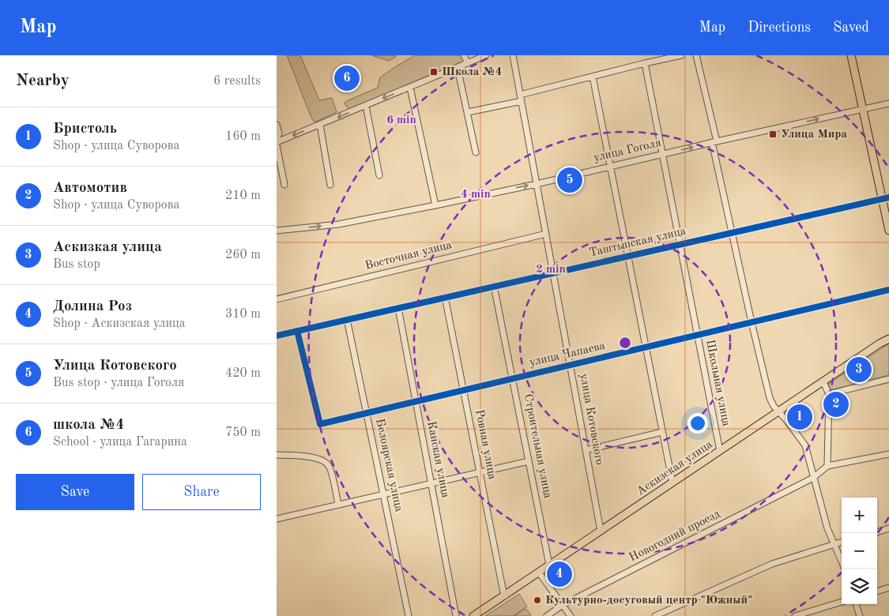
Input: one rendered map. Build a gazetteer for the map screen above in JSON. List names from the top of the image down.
{
  "streets": {
    "main road": ["Аскизская улица"],
    "street": [
      "улица Гоголя",
      "Таштыпская улица",
      "Восточная улица",
      "улица Чапаева",
      "Школьная улица",
      "улица Котовского",
      "Ровная улица",
      "Строительная улица",
      "Канская улица",
      "Белоярская улица",
      "Новогодний проезд"
    ]
  },
  "crossings": [
    ["улица Гоголя", "Школьная улица"],
    ["улица Гоголя", "улица Котовского"],
    ["Таштыпская улица", "улица Чапаева"],
    ["Таштыпская улица", "Школьная улица"],
    ["Таштыпская улица", "улица Котовского"],
    ["Таштыпская улица", "Ровная улица"],
    ["Таштыпская улица", "Строительная улица"],
    ["Таштыпская улица", "Канская улица"],
    ["Таштыпская улица", "Белоярская улица"],
    ["Восточная улица", "улица Котовского"],
    ["улица Чапаева", "Школьная улица"],
    ["улица Чапаева", "улица Котовского"],
    ["улица Чапаева", "Ровная улица"],
    ["улица Чапаева", "Строительная улица"],
    ["улица Чапаева", "Канская улица"],
    ["улица Чапаева", "Белоярская улица"],
    ["Школьная улица", "Аскизская улица"],
    ["улица Котовского", "Аскизская улица"],
    ["Ровная улица", "Аскизская улица"],
    ["Строительная улица", "Аскизская улица"]
  ],
  "one_way": ["улица Гоголя"],
  "places": {
    "transit": ["Школа №4", "Улица Мира"],
    "other": ["Культурно-досуговый центр \"Южный\""]
  },
  "page": {
    "header": "Map",
    "nav": ["Map", "Directions", "Saved"],
    "heading": ["Nearby", "6 results"],
    "pins": [
      "6",
      "5",
      "3",
      "2",
      "1",
      "4"
    ],
    "list": [
      {
        "mark": "1",
        "name": "Бристоль",
        "note": "Shop · улица Суворова",
        "value": "160 m"
      },
      {
        "mark": "2",
        "name": "Автомотив",
        "note": "Shop · улица Суворова",
        "value": "210 m"
      },
      {
        "mark": "3",
        "name": "Аскизкая улица",
        "note": "Bus stop",
        "value": "260 m"
      },
      {
        "mark": "4",
        "name": "Долина Роз",
        "note": "Shop · Аскизская улица",
        "value": "310 m"
      },
      {
        "mark": "5",
        "name": "Улица Котовского",
        "note": "Bus stop · улица Гоголя",
        "value": "420 m"
      },
      {
        "mark": "6",
        "name": "школа №4",
        "note": "School · улица Гагарина",
        "value": "750 m"
      }
    ],
    "buttons": ["Save", "Share"],
    "map_buttons": ["+", "−"]
  },
  "rings": ["6 min", "4 min", "2 min"]
}
